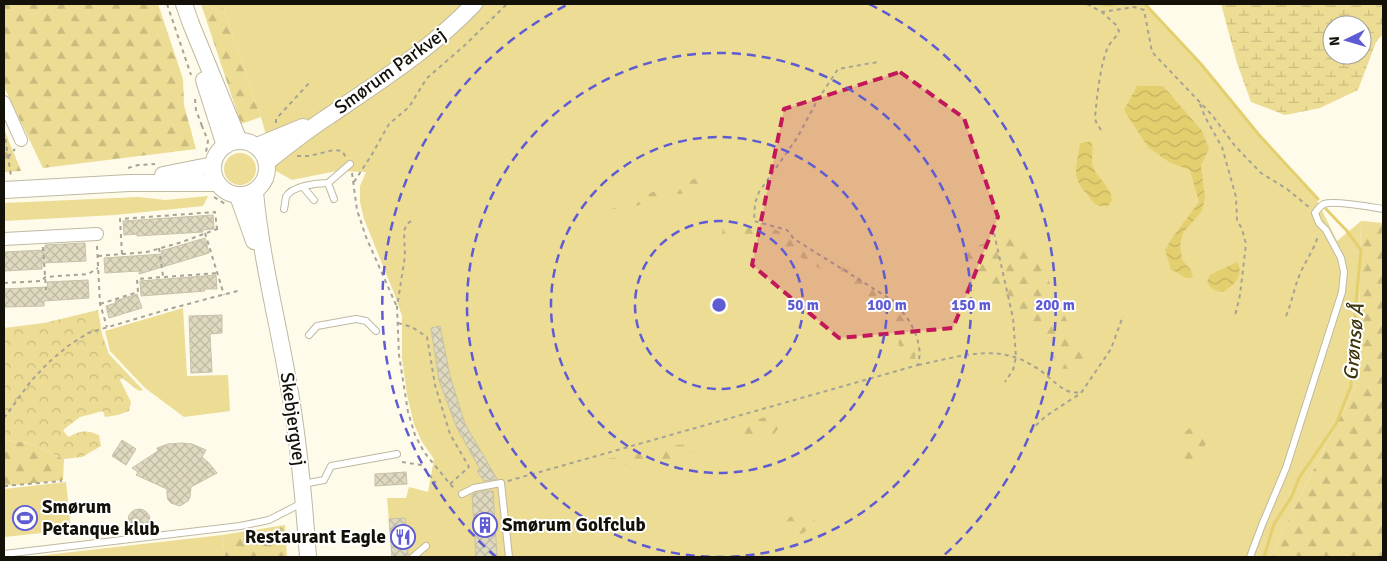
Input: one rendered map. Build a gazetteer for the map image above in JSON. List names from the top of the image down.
{
  "streets": {
    "street": ["Smørum Parkvej", "Skebjergvej"]
  },
  "crossings": [
    ["Smørum Parkvej", "Skebjergvej"]
  ],
  "water": ["Grønsø Å"],
  "places": {
    "sports": ["Smørum Petanque klub"],
    "building": ["Smørum Golfclub"],
    "restaurant": ["Restaurant Eagle"]
  },
  "north": "left",
  "rings": [
    "50 m",
    "100 m",
    "150 m",
    "200 m"
  ]
}
